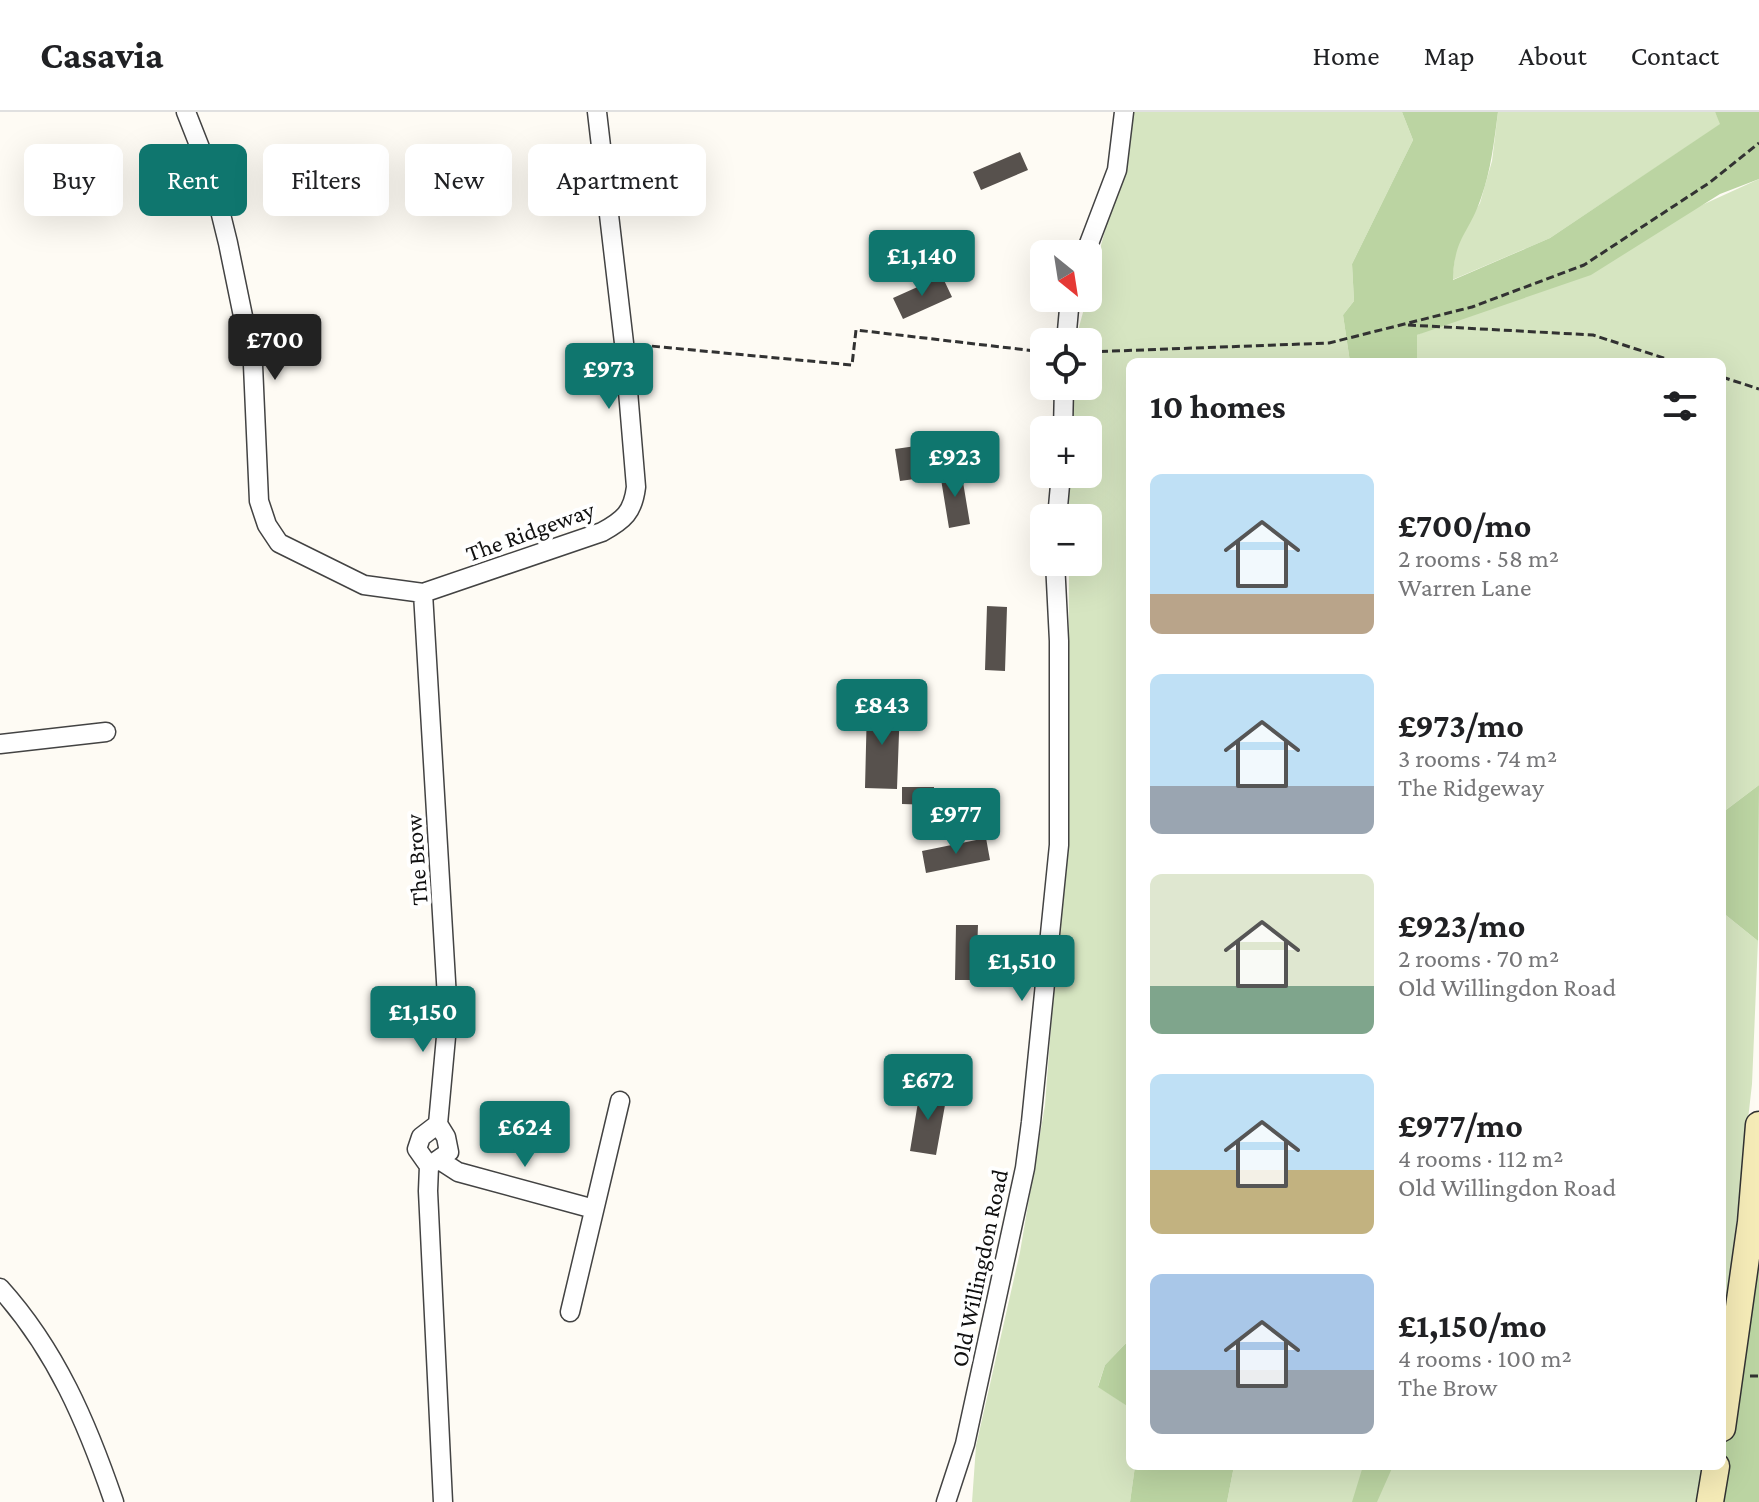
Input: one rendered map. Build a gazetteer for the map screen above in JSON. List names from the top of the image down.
{
  "streets": {
    "street": ["The Ridgeway", "The Brow", "Old Willingdon Road"]
  },
  "crossings": [
    ["The Ridgeway", "The Brow"]
  ],
  "north": "bottom right",
  "page": {
    "header": "Casavia",
    "nav": [
      "Home",
      "Map",
      "About",
      "Contact"
    ],
    "chip": [
      "Buy",
      "Rent",
      "Filters",
      "New",
      "Apartment"
    ],
    "price": [
      "£1,140",
      "£700",
      "£973",
      "£923",
      "£843",
      "£977",
      "£1,510",
      "£1,150",
      "£672",
      "£624"
    ],
    "map_buttons": ["+", "−"],
    "heading": "10 homes",
    "list": [
      {
        "name": "£700/mo",
        "note": "2 rooms · 58 m² · Warren Lane"
      },
      {
        "name": "£973/mo",
        "note": "3 rooms · 74 m² · The Ridgeway"
      },
      {
        "name": "£923/mo",
        "note": "2 rooms · 70 m² · Old Willingdon Road"
      },
      {
        "name": "£977/mo",
        "note": "4 rooms · 112 m² · Old Willingdon Road"
      },
      {
        "name": "£1,150/mo",
        "note": "4 rooms · 100 m² · The Brow"
      }
    ]
  }
}
